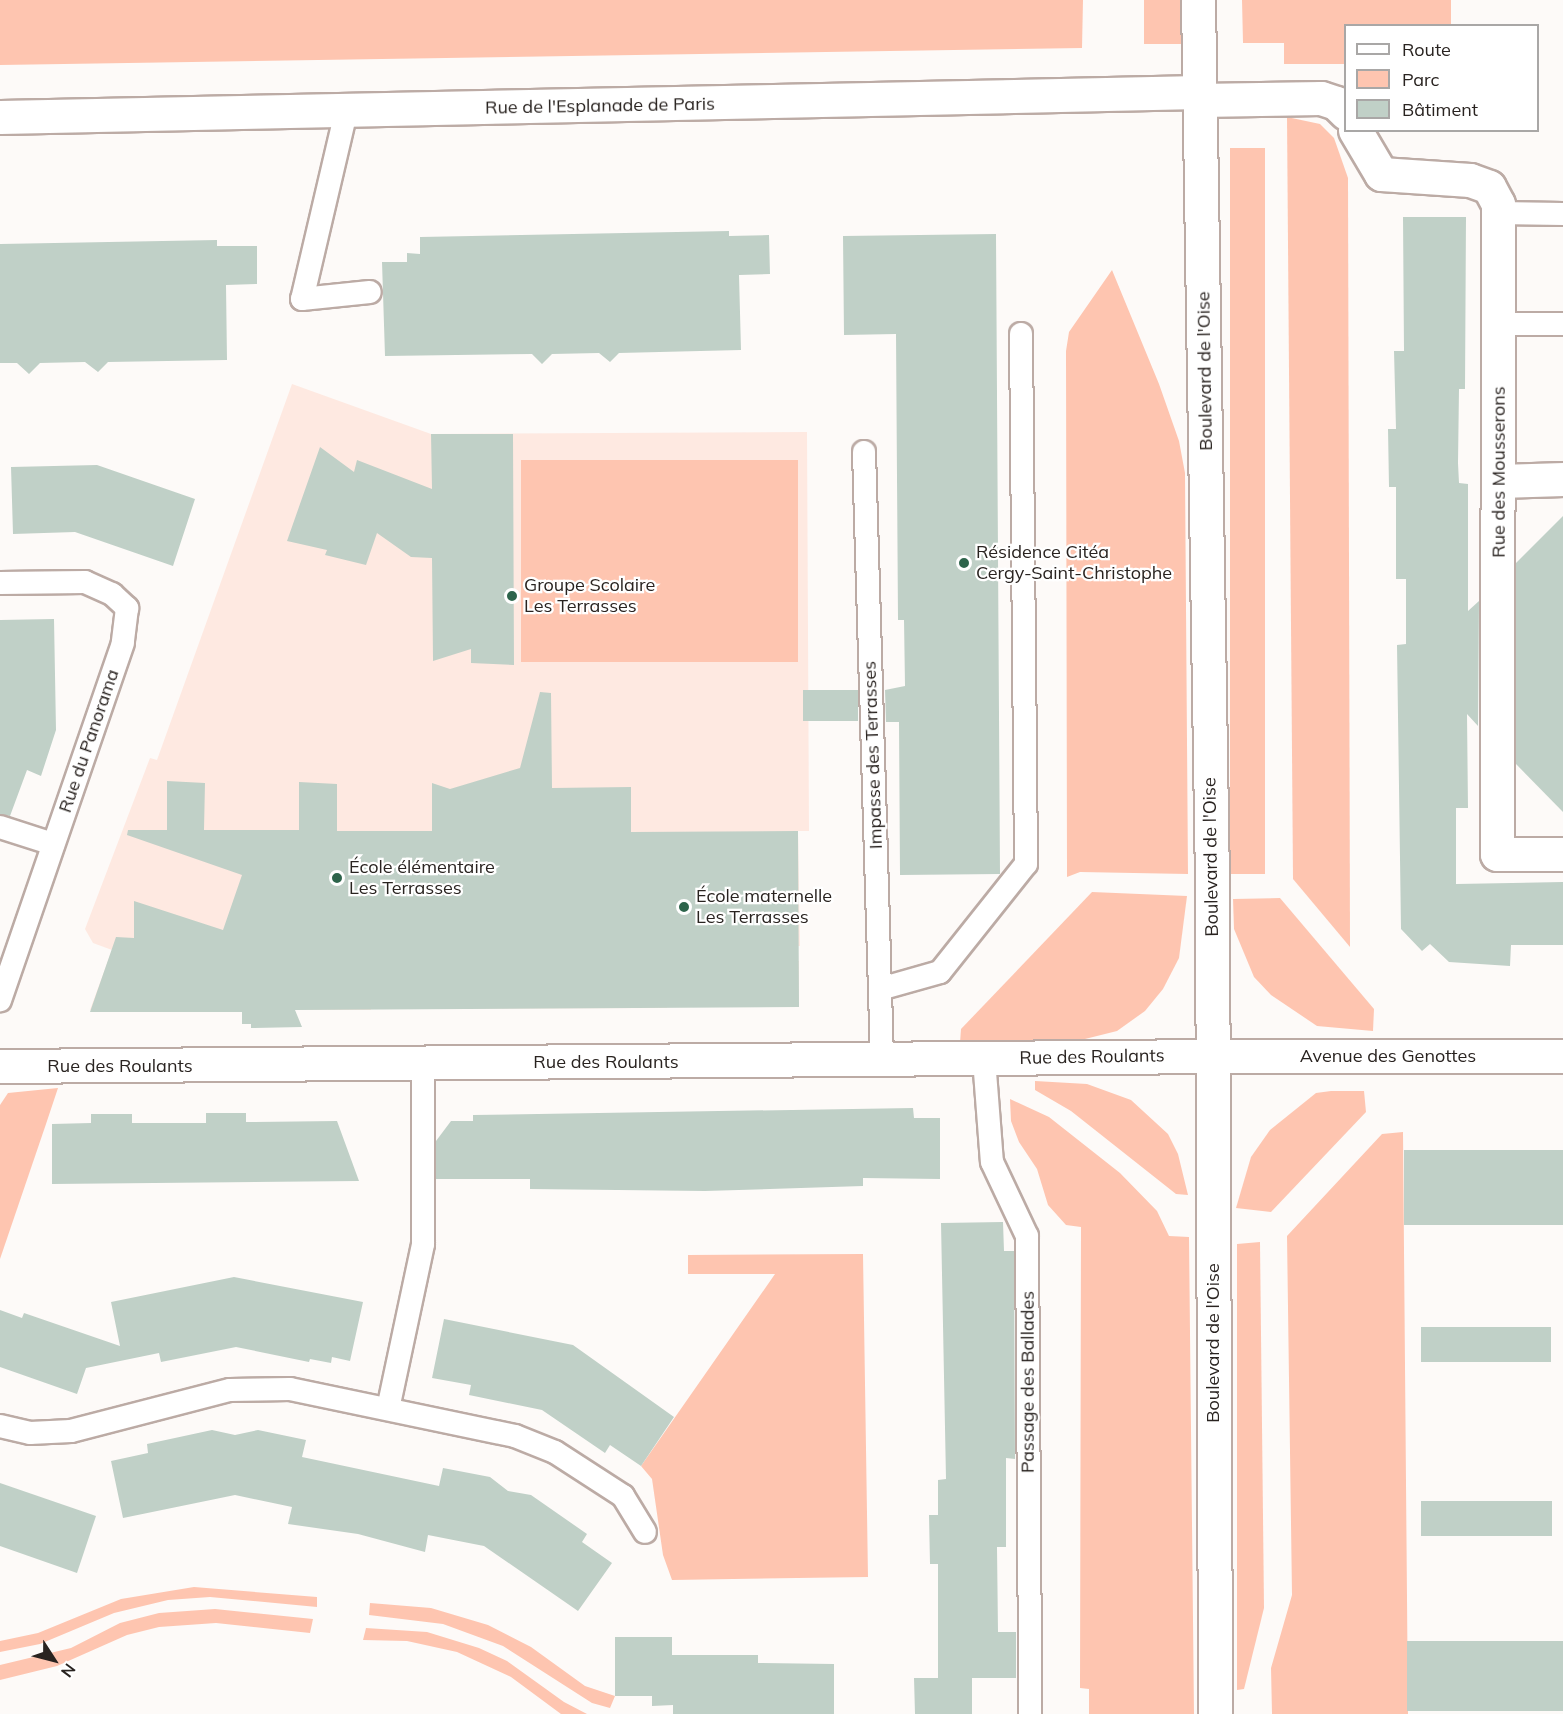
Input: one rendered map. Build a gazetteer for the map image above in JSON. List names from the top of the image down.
{
  "streets": {
    "street": [
      "Rue de l'Esplanade de Paris",
      "Boulevard de l'Oise",
      "Rue des Mousserons",
      "Avenue des Genottes",
      "Rue des Roulants"
    ],
    "lane": ["Rue du Panorama", "Impasse des Terrasses", "Passage des Ballades"]
  },
  "crossings": [
    ["Rue de l'Esplanade de Paris", "Boulevard de l'Oise"],
    ["Rue de l'Esplanade de Paris", "Rue des Mousserons"],
    ["Boulevard de l'Oise", "Rue des Mousserons"],
    ["Boulevard de l'Oise", "Avenue des Genottes"],
    ["Boulevard de l'Oise", "Rue des Roulants"],
    ["Impasse des Terrasses", "Rue des Roulants"],
    ["Avenue des Genottes", "Rue des Roulants"],
    ["Rue des Roulants", "Passage des Ballades"]
  ],
  "places": [
    "Résidence Citéa Cergy-Saint-Christophe",
    "Groupe Scolaire Les Terrasses",
    "École élémentaire Les Terrasses",
    "École maternelle Les Terrasses"
  ],
  "legend": ["Route", "Parc", "Bâtiment"],
  "north": "bottom right"
}
